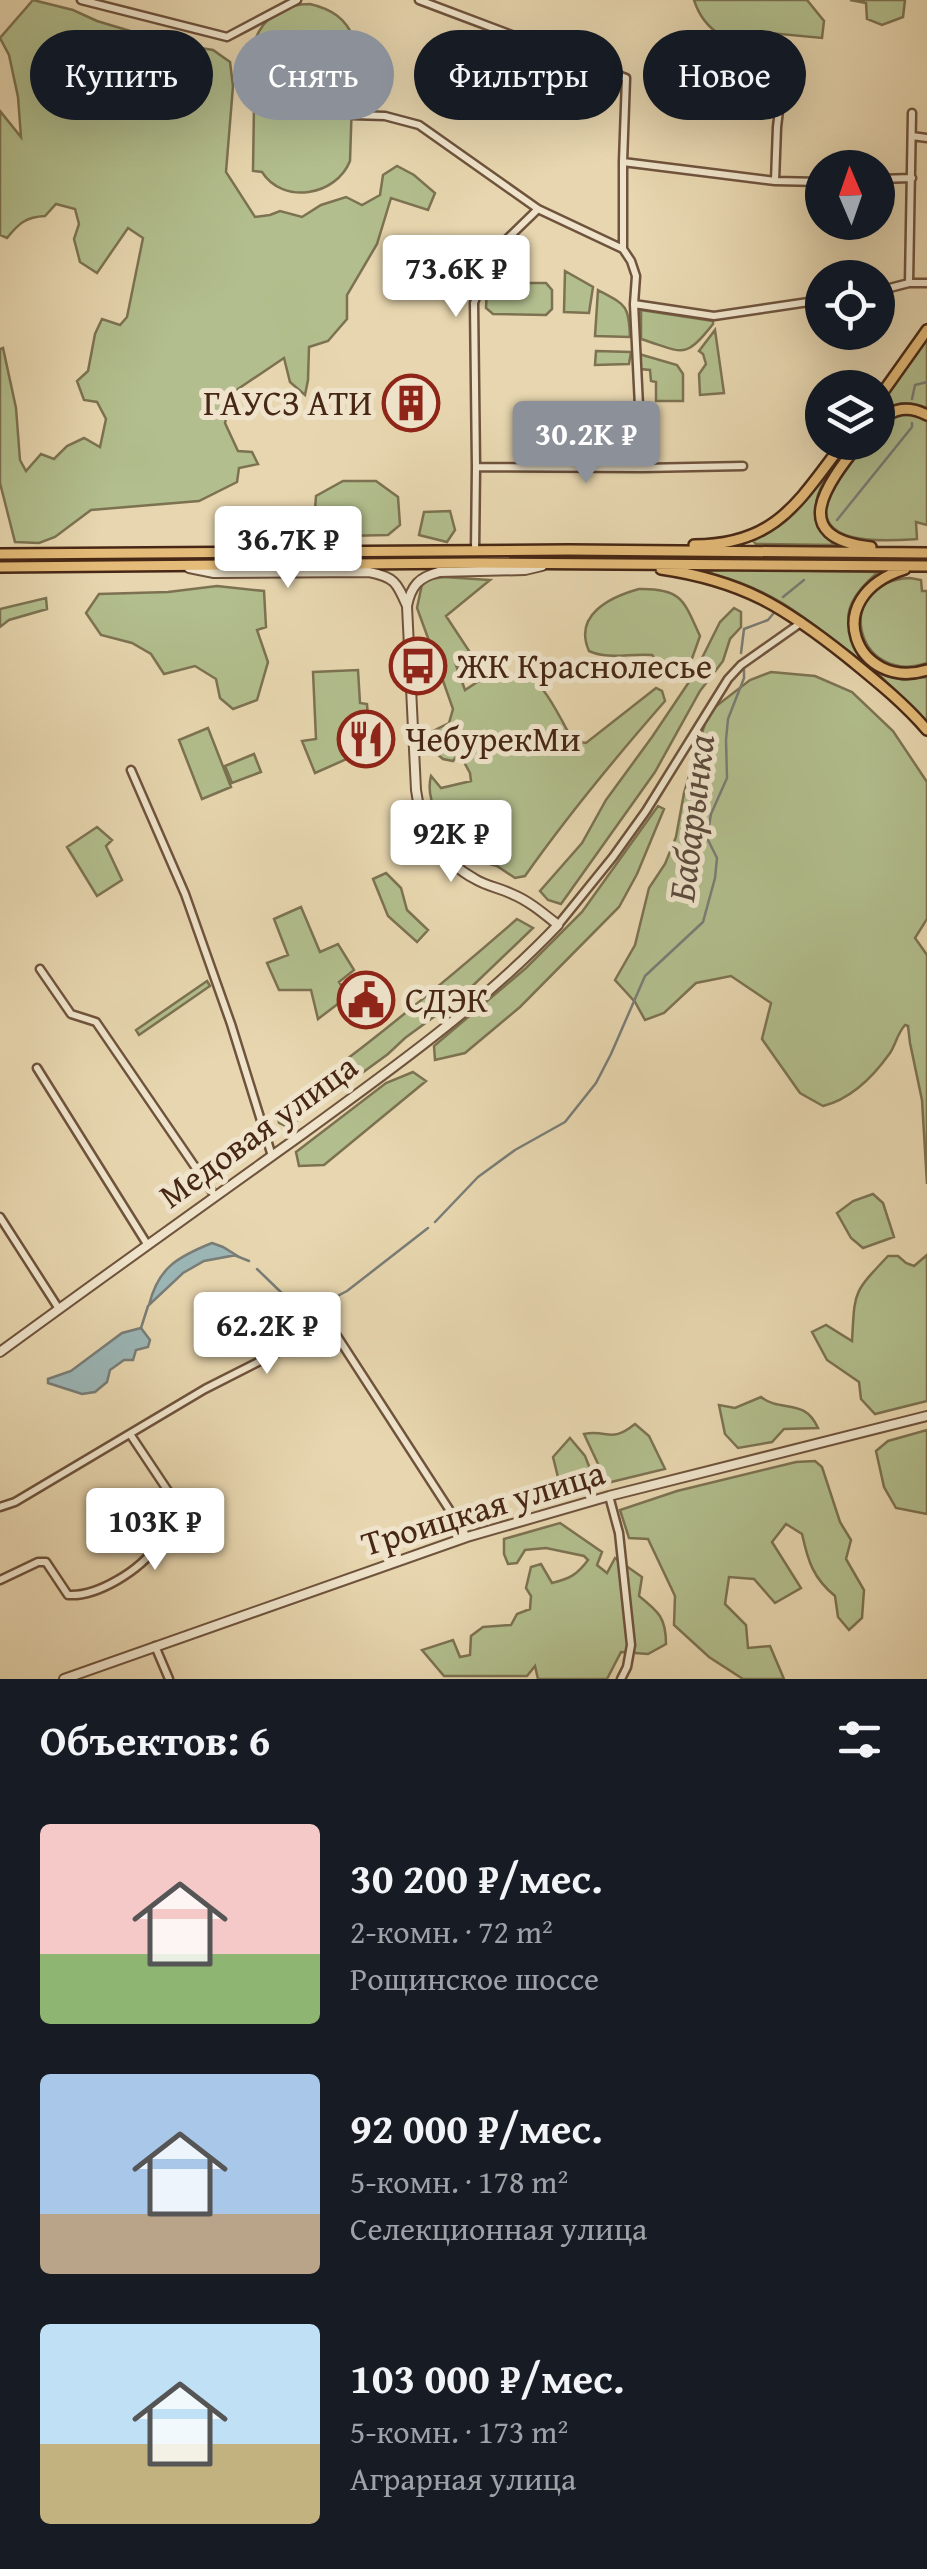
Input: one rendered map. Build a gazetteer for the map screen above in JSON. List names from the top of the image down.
{
  "streets": {
    "street": ["Медовая улица", "Троицкая улица"]
  },
  "water": ["Бабарынка"],
  "places": {
    "building": ["ГАУСЗ АТИ"],
    "bus stop": ["ЖК Краснолесье"],
    "restaurant": ["ЧебурекМи"],
    "public building": ["СДЭК"]
  },
  "north": "top",
  "page": {
    "chip": [
      "Купить",
      "Снять",
      "Фильтры",
      "Новое"
    ],
    "price": [
      "73.6K ₽",
      "30.2K ₽",
      "36.7K ₽",
      "92K ₽",
      "62.2K ₽",
      "103K ₽"
    ],
    "heading": "Объектов: 6",
    "list": [
      {
        "name": "30 200 ₽/мес.",
        "note": "2-комн. · 72 m² · Рощинское шоссе"
      },
      {
        "name": "92 000 ₽/мес.",
        "note": "5-комн. · 178 m² · Селекционная улица"
      },
      {
        "name": "103 000 ₽/мес.",
        "note": "5-комн. · 173 m² · Аграрная улица"
      }
    ]
  }
}
